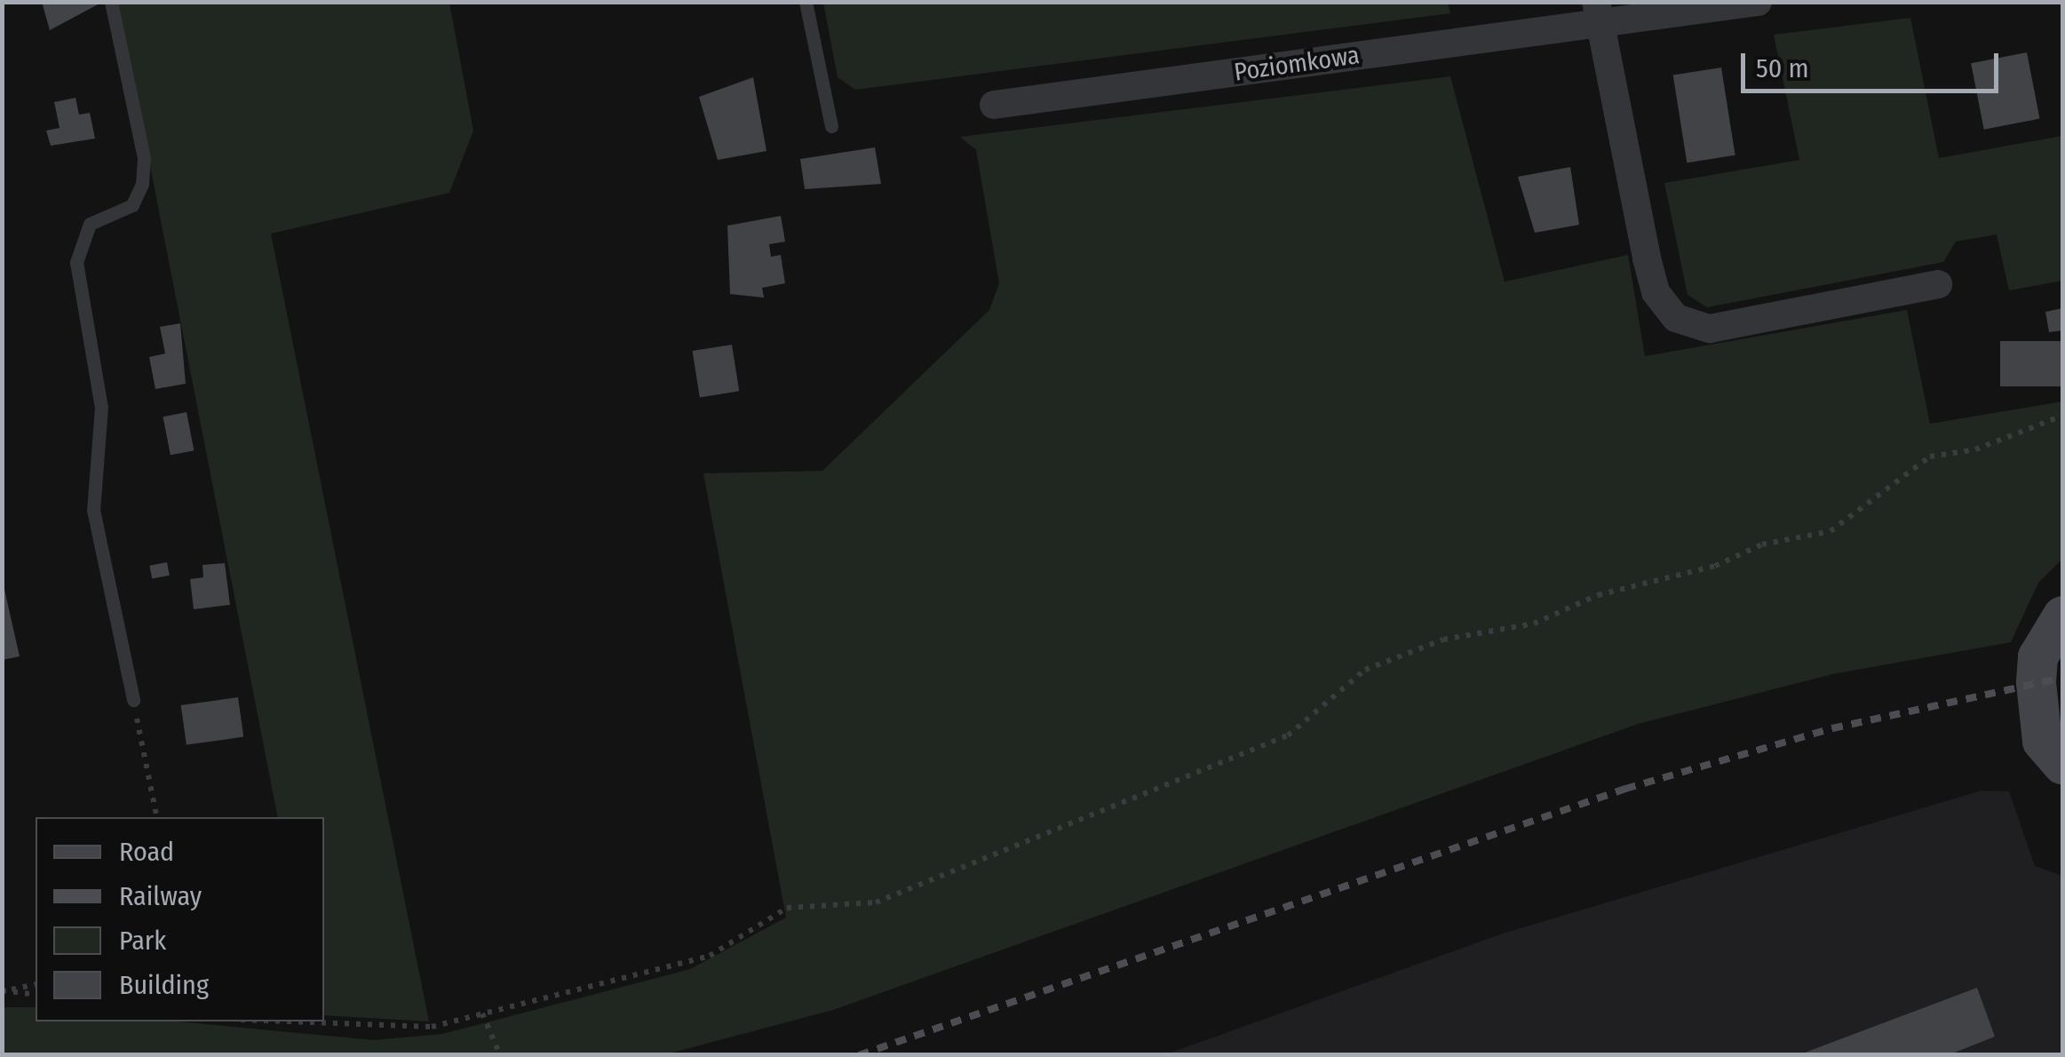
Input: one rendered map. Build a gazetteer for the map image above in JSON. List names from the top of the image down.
{
  "streets": {
    "street": ["Poziomkowa"]
  },
  "legend": [
    "Road",
    "Railway",
    "Park",
    "Building"
  ],
  "scale_bar": "50 m"
}
